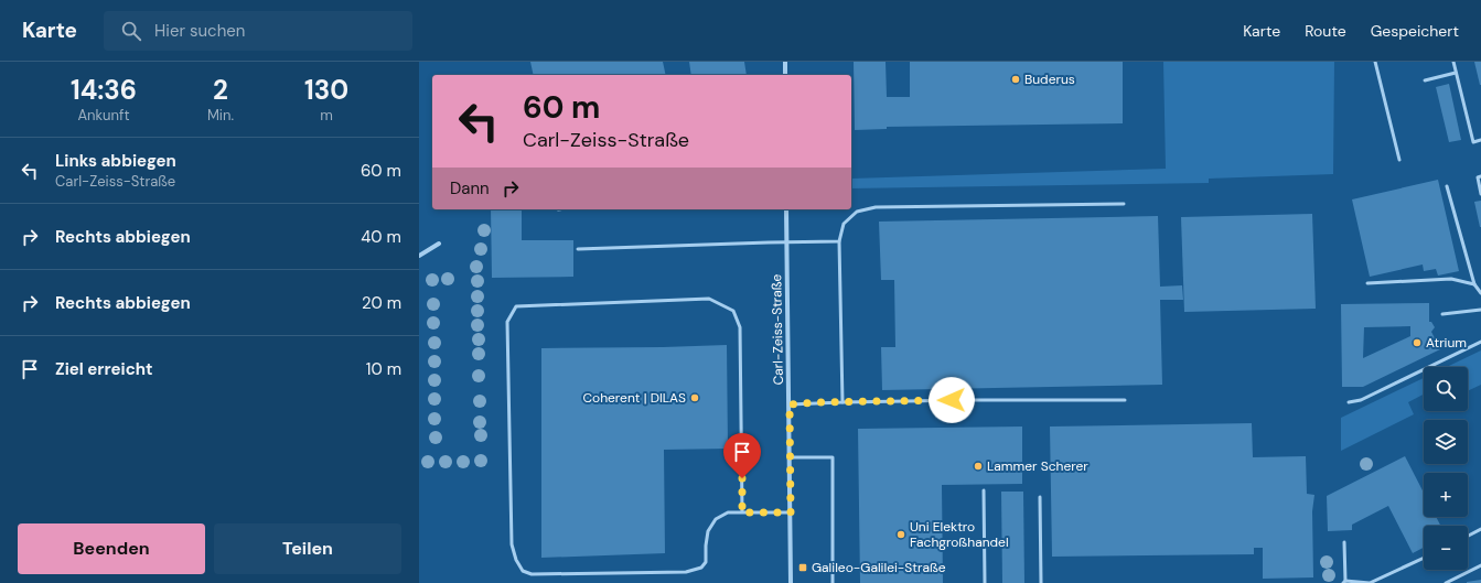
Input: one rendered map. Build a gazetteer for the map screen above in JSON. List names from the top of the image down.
{
  "streets": {
    "street": ["Carl-Zeiss-Straße"]
  },
  "places": {
    "other": [
      "Buderus",
      "Atrium",
      "Coherent | DILAS",
      "Lammer Scherer",
      "Uni Elektro Fachgroßhandel"
    ],
    "transit": ["Galileo-Galilei-Straße"]
  },
  "page": {
    "header": "Karte",
    "search": "Hier suchen",
    "nav": ["Karte", "Route", "Gespeichert"],
    "eta": [
      "14:36",
      "Ankunft",
      "2",
      "Min.",
      "130",
      "m"
    ],
    "turn": ["60 m", "Carl-Zeiss-Straße"],
    "list": [
      {
        "name": "Links abbiegen",
        "note": "Carl-Zeiss-Straße",
        "value": "60 m"
      },
      {
        "name": "Rechts abbiegen",
        "value": "40 m"
      },
      {
        "name": "Rechts abbiegen",
        "value": "20 m"
      },
      {
        "name": "Ziel erreicht",
        "value": "10 m"
      }
    ],
    "then": "Dann",
    "map_buttons": ["+", "−"],
    "buttons": ["Beenden", "Teilen"]
  }
}
